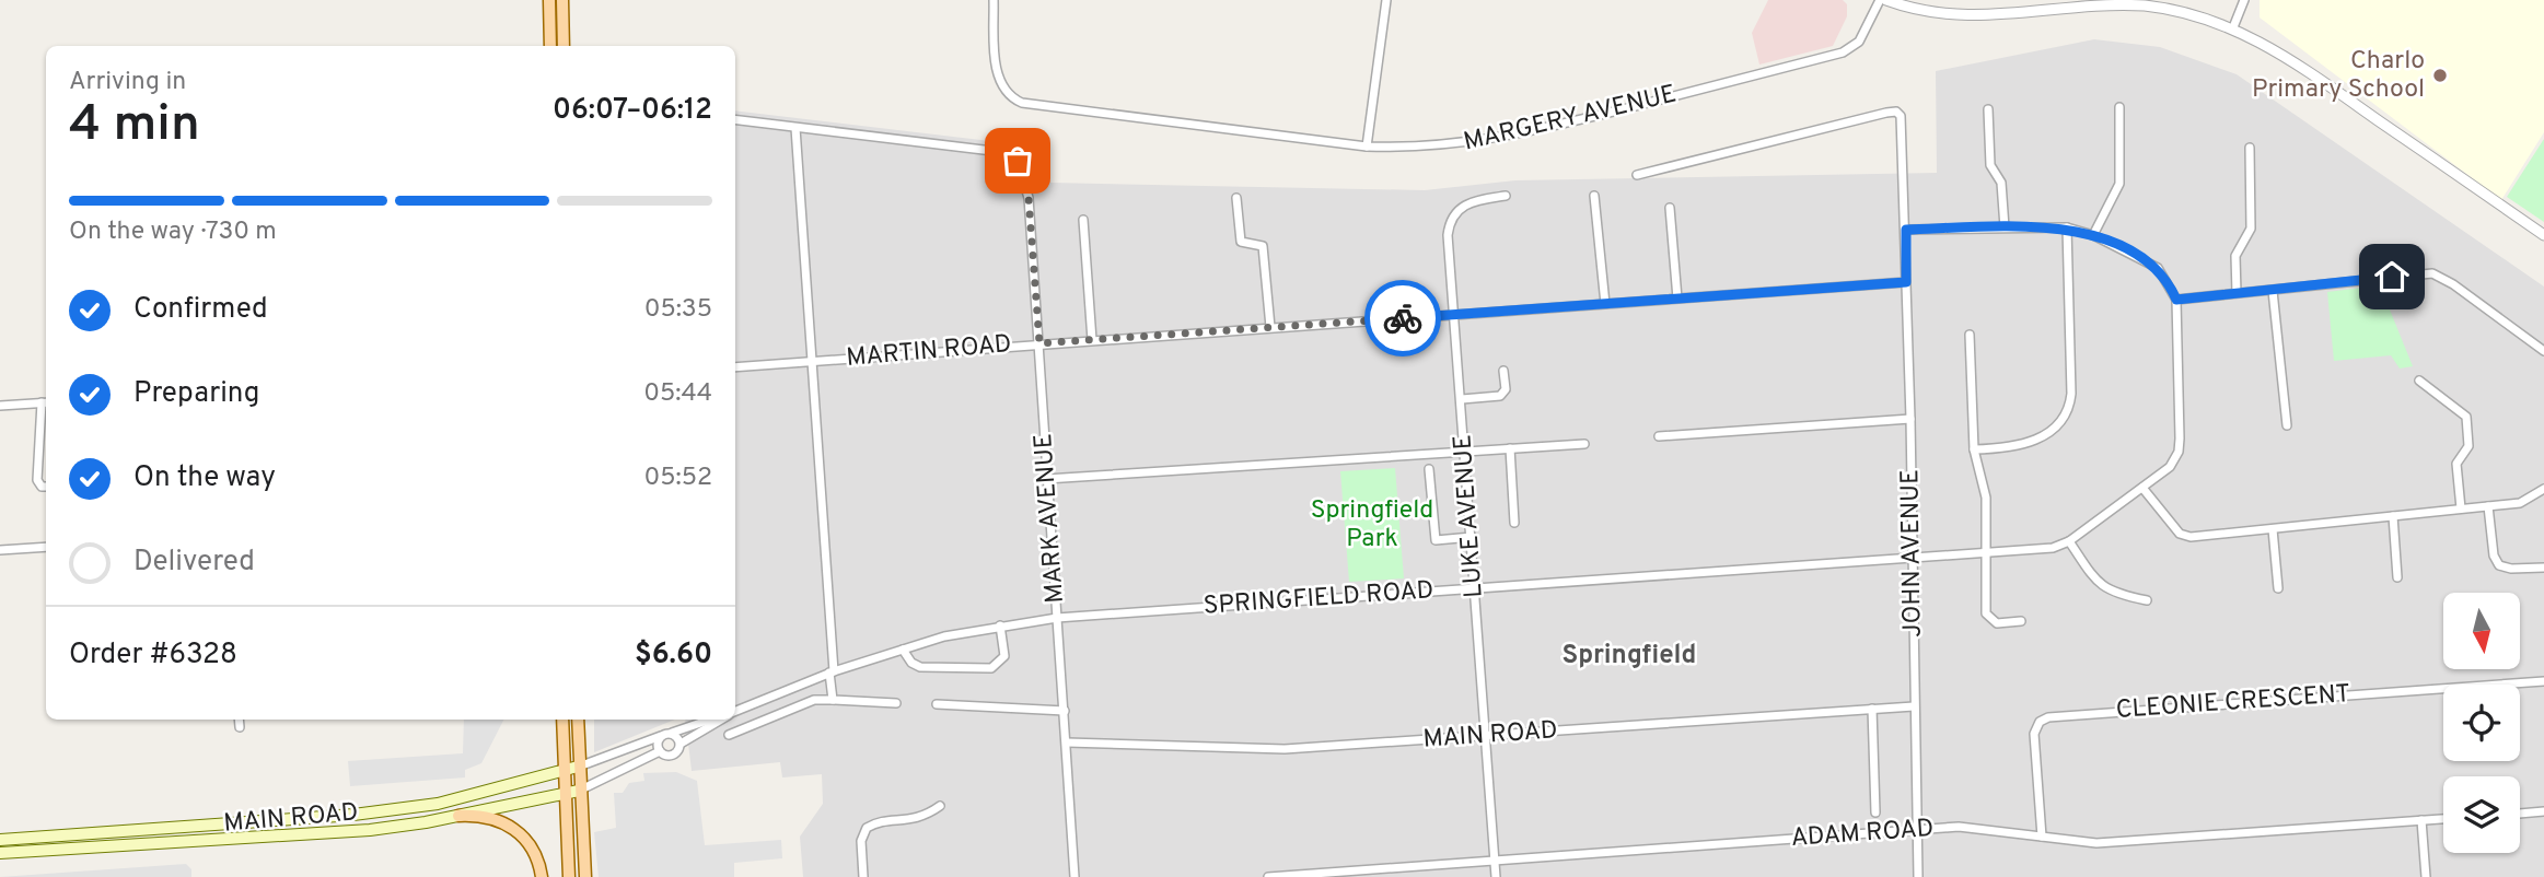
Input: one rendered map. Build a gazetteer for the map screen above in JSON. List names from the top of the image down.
{
  "streets": {
    "main road": ["MAIN ROAD"],
    "street": [
      "MARGERY AVENUE",
      "MARTIN ROAD",
      "LUKE AVENUE",
      "MARK AVENUE",
      "JOHN AVENUE",
      "SPRINGFIELD ROAD",
      "CLEONIE CRESCENT",
      "ADAM ROAD"
    ]
  },
  "crossings": [
    ["MARTIN ROAD", "LUKE AVENUE"],
    ["MARTIN ROAD", "MARK AVENUE"],
    ["MARTIN ROAD", "JOHN AVENUE"],
    ["LUKE AVENUE", "SPRINGFIELD ROAD"],
    ["LUKE AVENUE", "MAIN ROAD"],
    ["LUKE AVENUE", "ADAM ROAD"],
    ["MARK AVENUE", "SPRINGFIELD ROAD"],
    ["MARK AVENUE", "MAIN ROAD"],
    ["JOHN AVENUE", "SPRINGFIELD ROAD"],
    ["JOHN AVENUE", "MAIN ROAD"],
    ["JOHN AVENUE", "ADAM ROAD"],
    ["CLEONIE CRESCENT", "ADAM ROAD"]
  ],
  "districts": ["Springfield"],
  "parks": ["Springfield Park"],
  "places": ["Charlo Primary School"],
  "north": "bottom",
  "page": {
    "heading": ["4 min", "Arriving in", "06:07–06:12"],
    "panel": ["Order #6328", "$6.60"],
    "bar": "On the way · 730 m",
    "list": [
      ["Confirmed", "05:35"],
      ["Preparing", "05:44"],
      ["On the way", "05:52"],
      "Delivered"
    ]
  }
}
